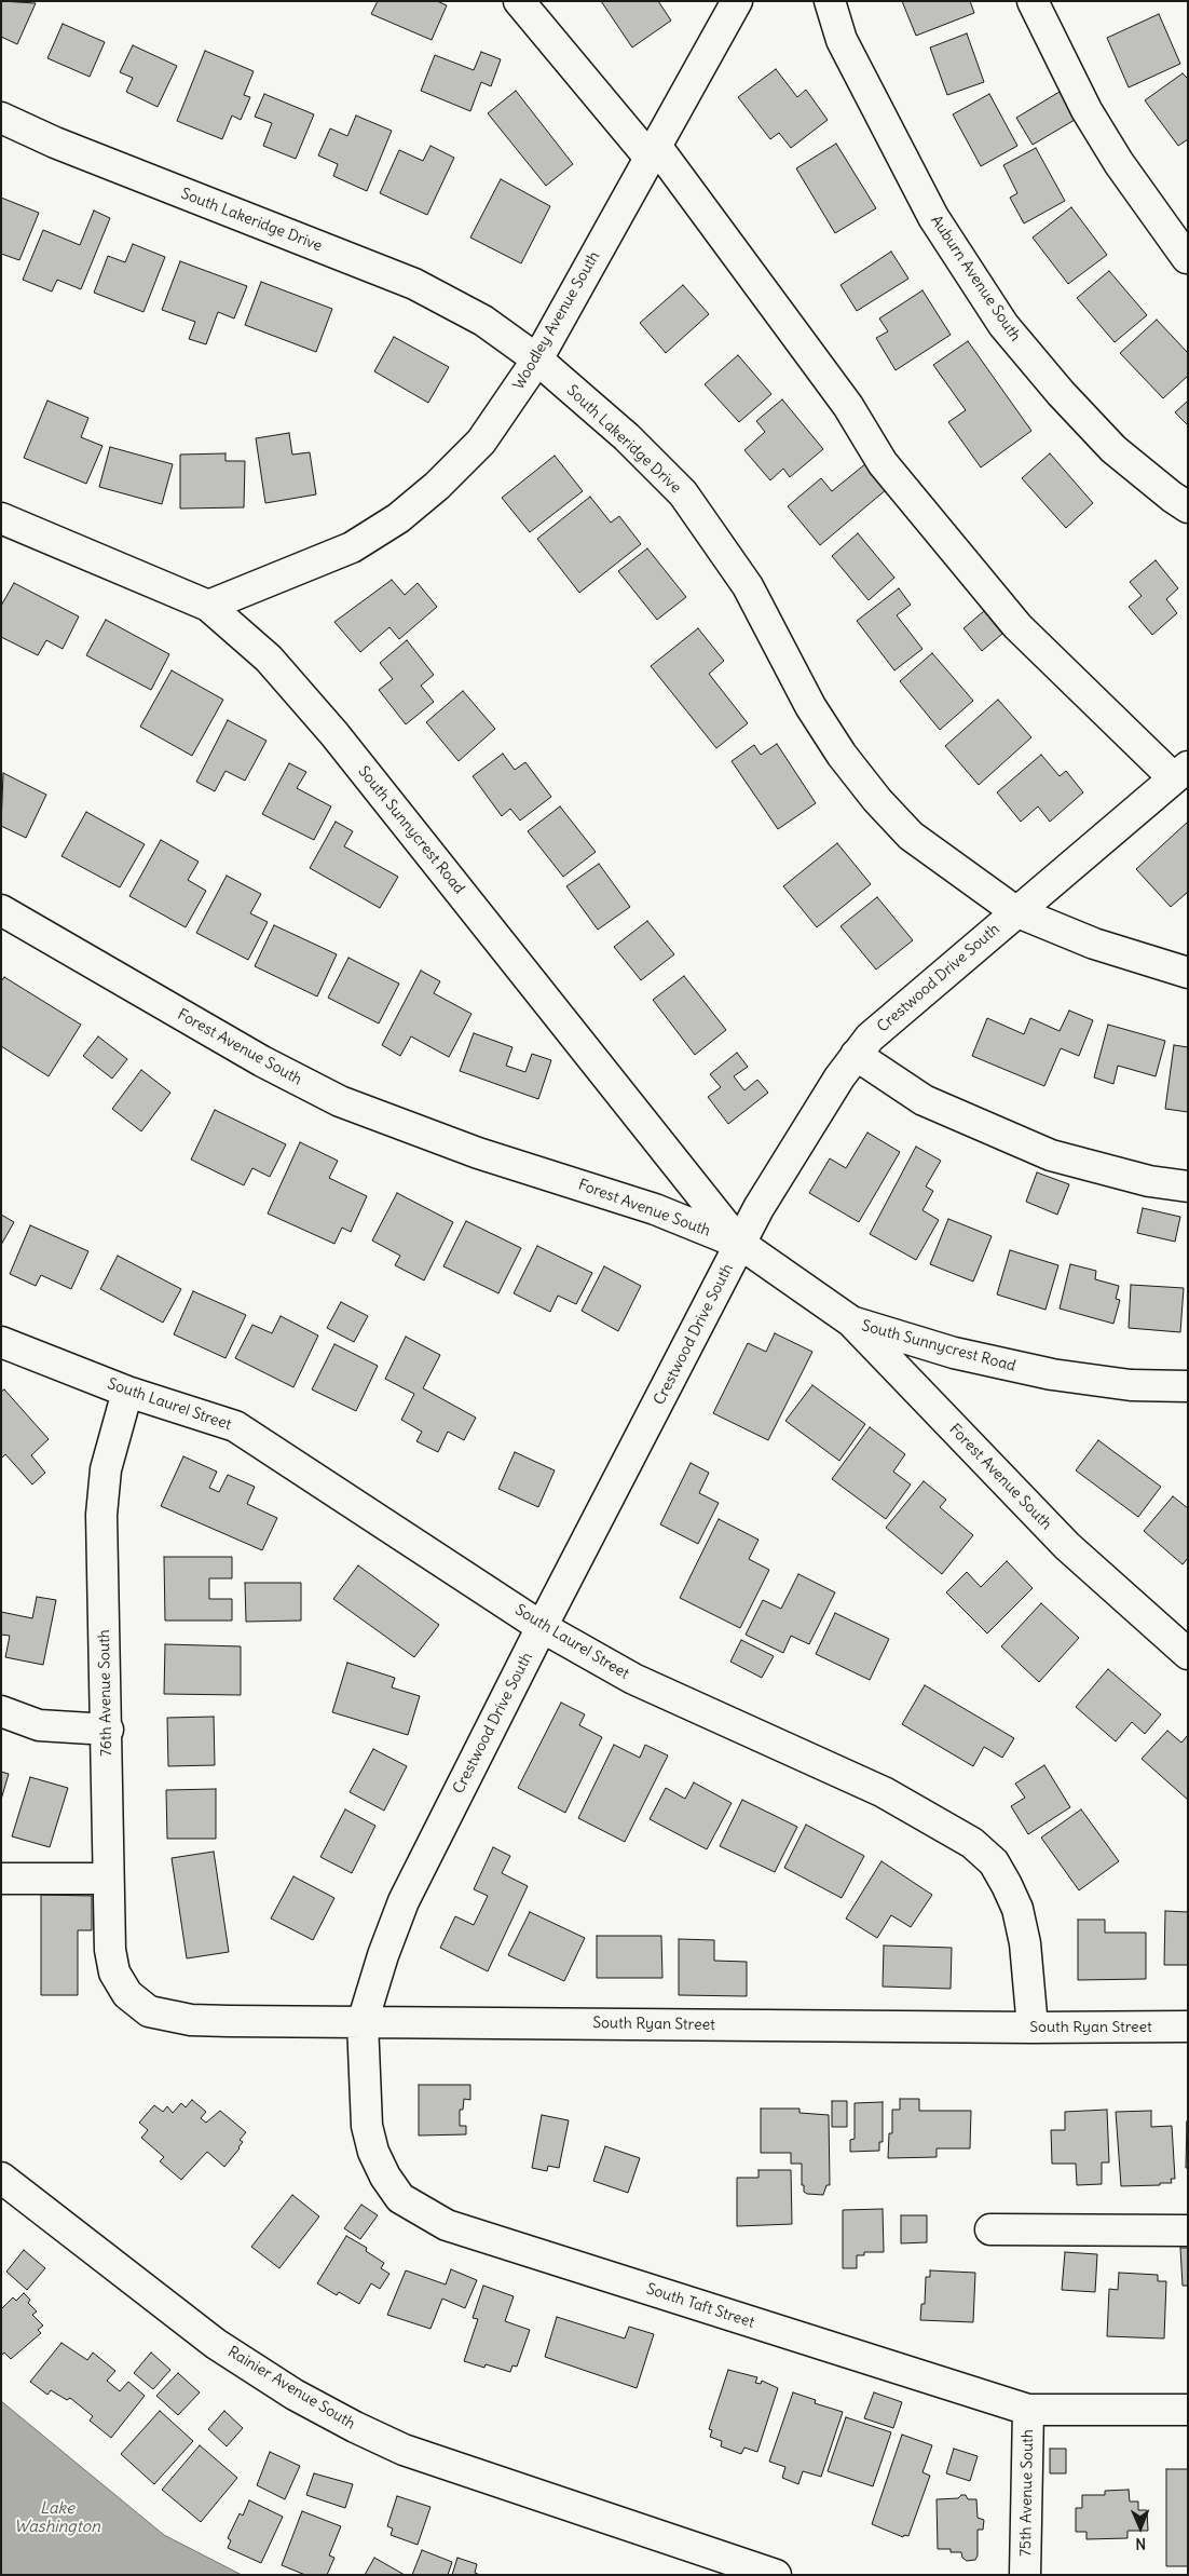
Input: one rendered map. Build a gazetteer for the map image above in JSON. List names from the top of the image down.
{
  "streets": {
    "street": [
      "South Lakeridge Drive",
      "Auburn Avenue South",
      "Woodley Avenue South",
      "South Sunnycrest Road",
      "Crestwood Drive South",
      "Forest Avenue South",
      "South Laurel Street",
      "76th Avenue South",
      "South Ryan Street",
      "South Taft Street",
      "Rainier Avenue South",
      "75th Avenue South"
    ]
  },
  "crossings": [
    ["South Lakeridge Drive", "Woodley Avenue South"],
    ["South Lakeridge Drive", "Crestwood Drive South"],
    ["Woodley Avenue South", "South Sunnycrest Road"],
    ["South Sunnycrest Road", "Crestwood Drive South"],
    ["South Sunnycrest Road", "Forest Avenue South"],
    ["Crestwood Drive South", "Forest Avenue South"],
    ["Crestwood Drive South", "South Laurel Street"],
    ["Crestwood Drive South", "South Ryan Street"],
    ["Crestwood Drive South", "South Taft Street"],
    ["South Laurel Street", "76th Avenue South"],
    ["South Laurel Street", "South Ryan Street"],
    ["76th Avenue South", "South Ryan Street"],
    ["South Ryan Street", "South Taft Street"],
    ["South Taft Street", "75th Avenue South"]
  ],
  "water": ["Lake Washington"],
  "north": "bottom"
}
